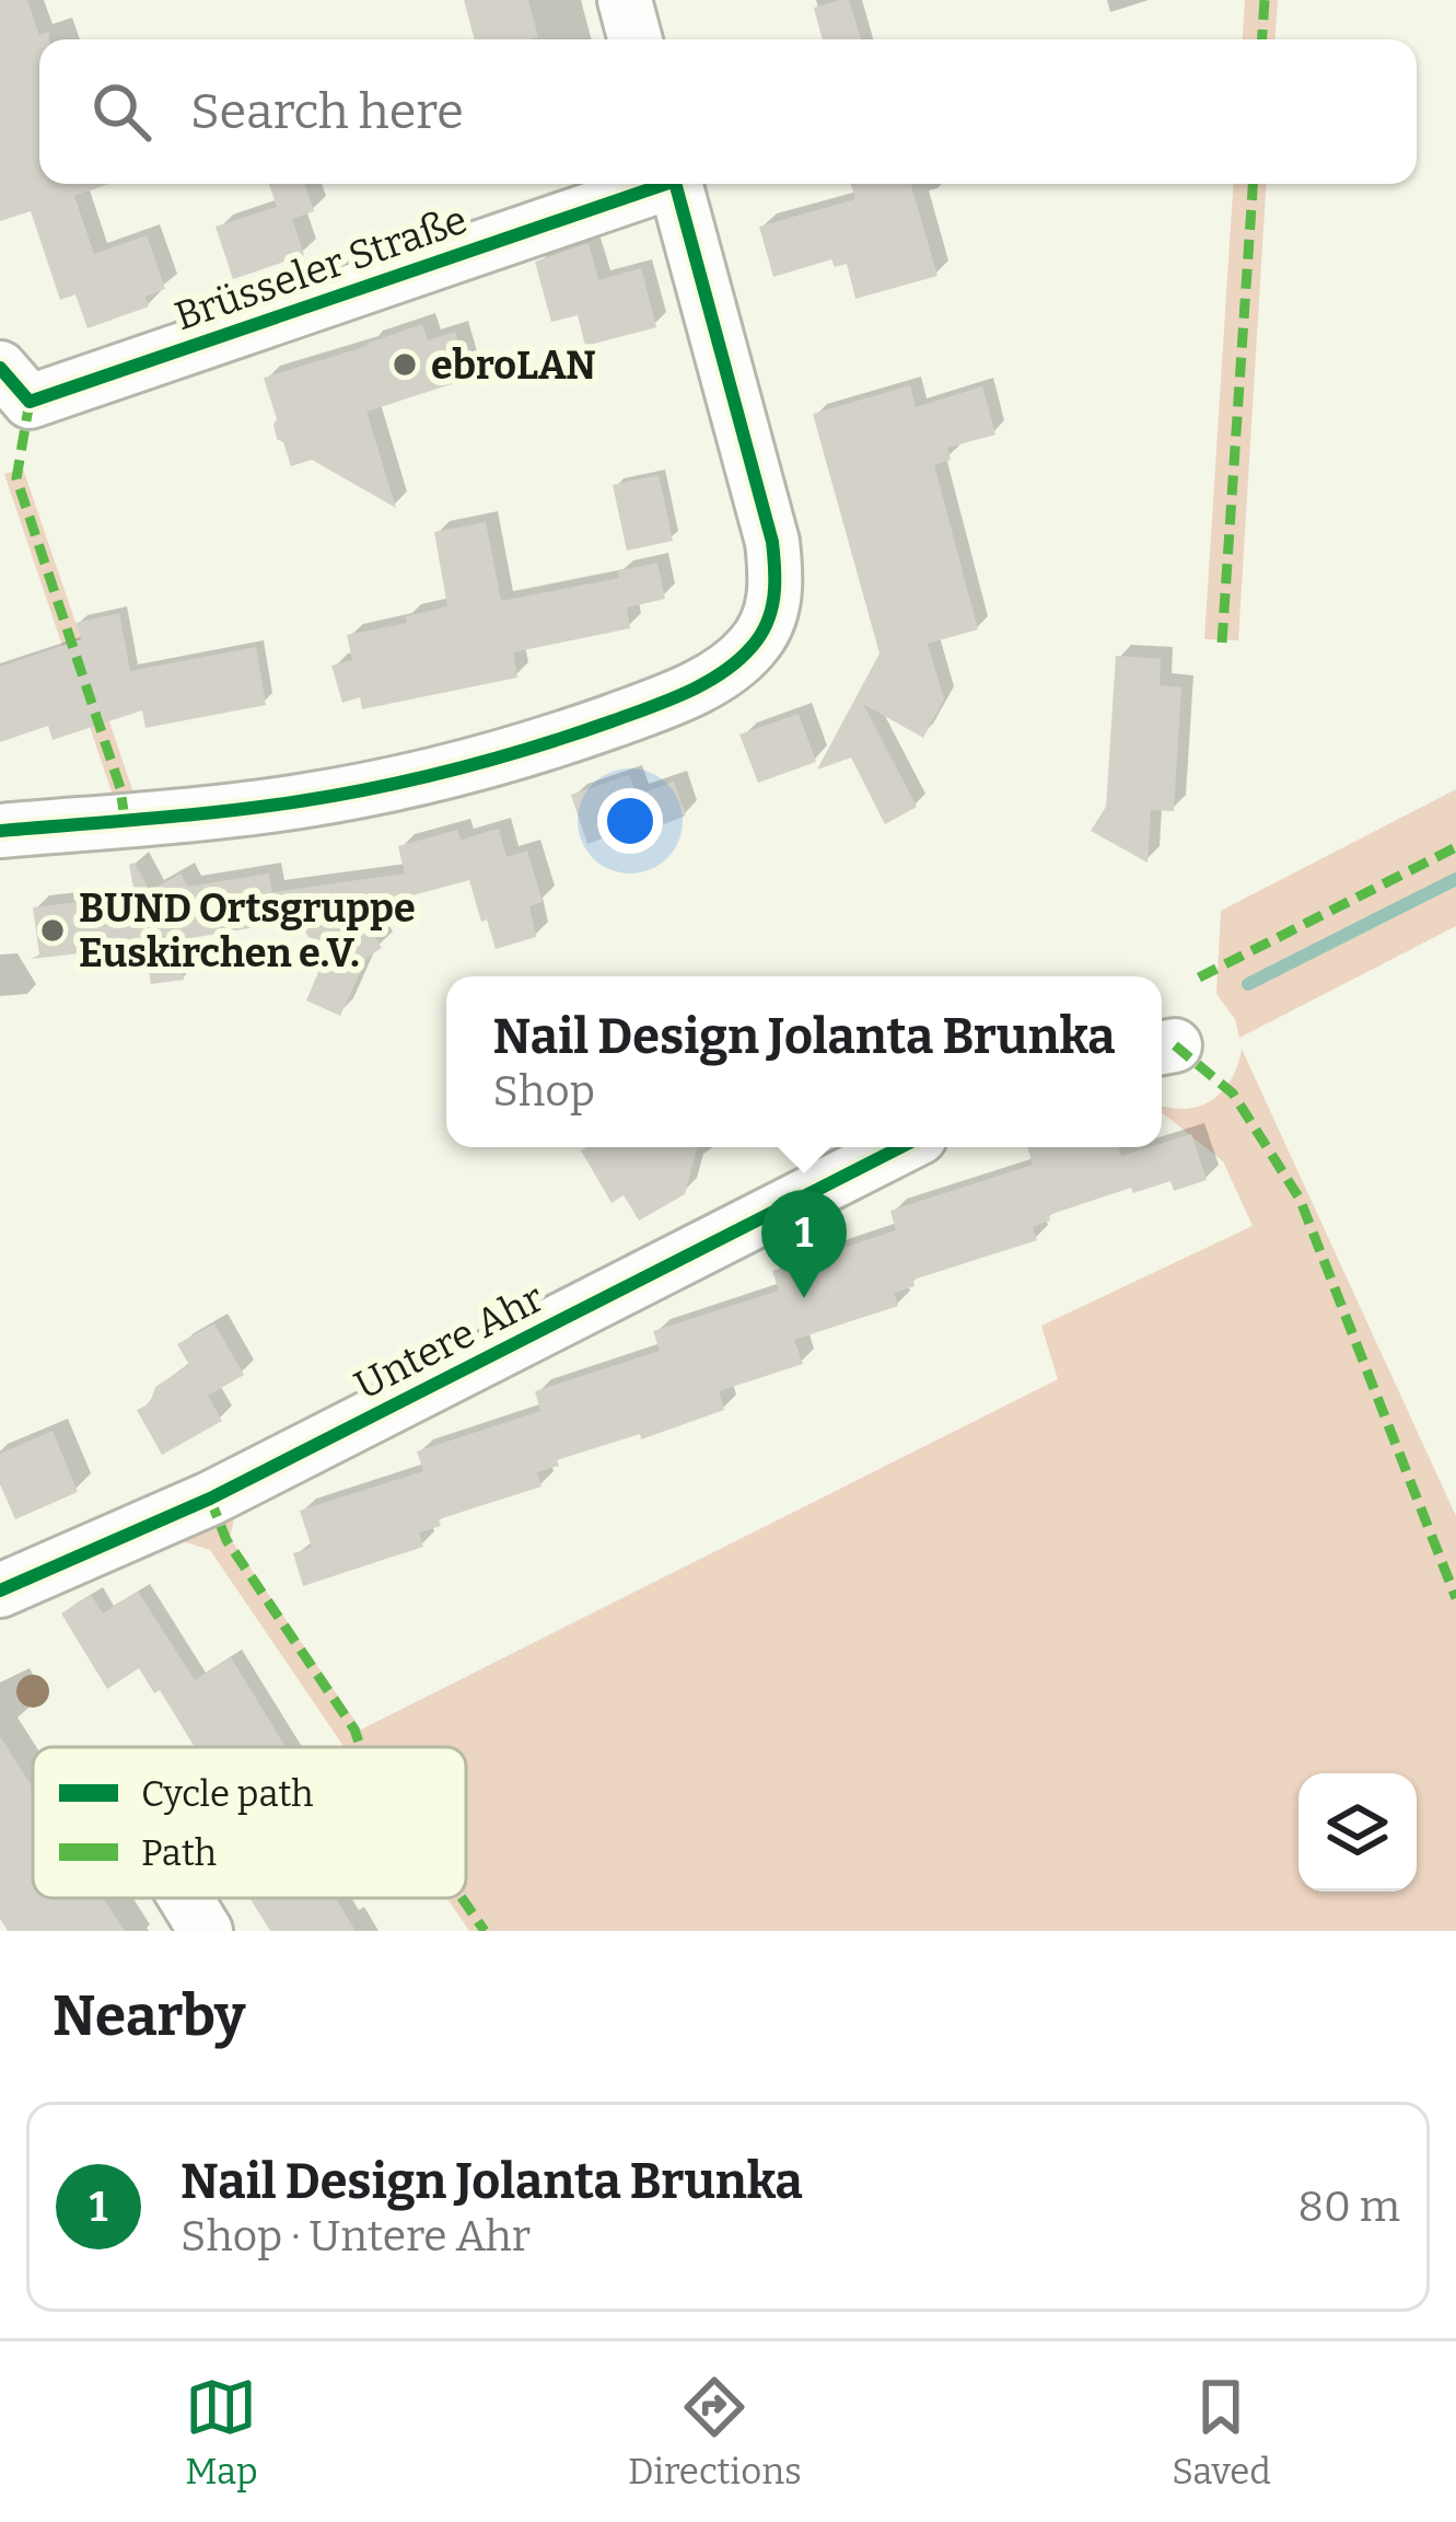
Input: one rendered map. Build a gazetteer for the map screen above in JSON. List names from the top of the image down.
{
  "streets": {
    "street": ["Brüsseler Straße", "Untere Ahr"]
  },
  "places": ["ebroLAN", "BUND Ortsgruppe Euskirchen e.V."],
  "legend": ["Cycle path", "Path"],
  "page": {
    "search": "Search here",
    "popup": ["Nail Design Jolanta Brunka", "Shop"],
    "pins": "1",
    "heading": "Nearby",
    "list": [
      {
        "mark": "1",
        "name": "Nail Design Jolanta Brunka",
        "note": "Shop · Untere Ahr",
        "value": "80 m"
      }
    ],
    "nav": ["Map", "Directions", "Saved"]
  }
}
